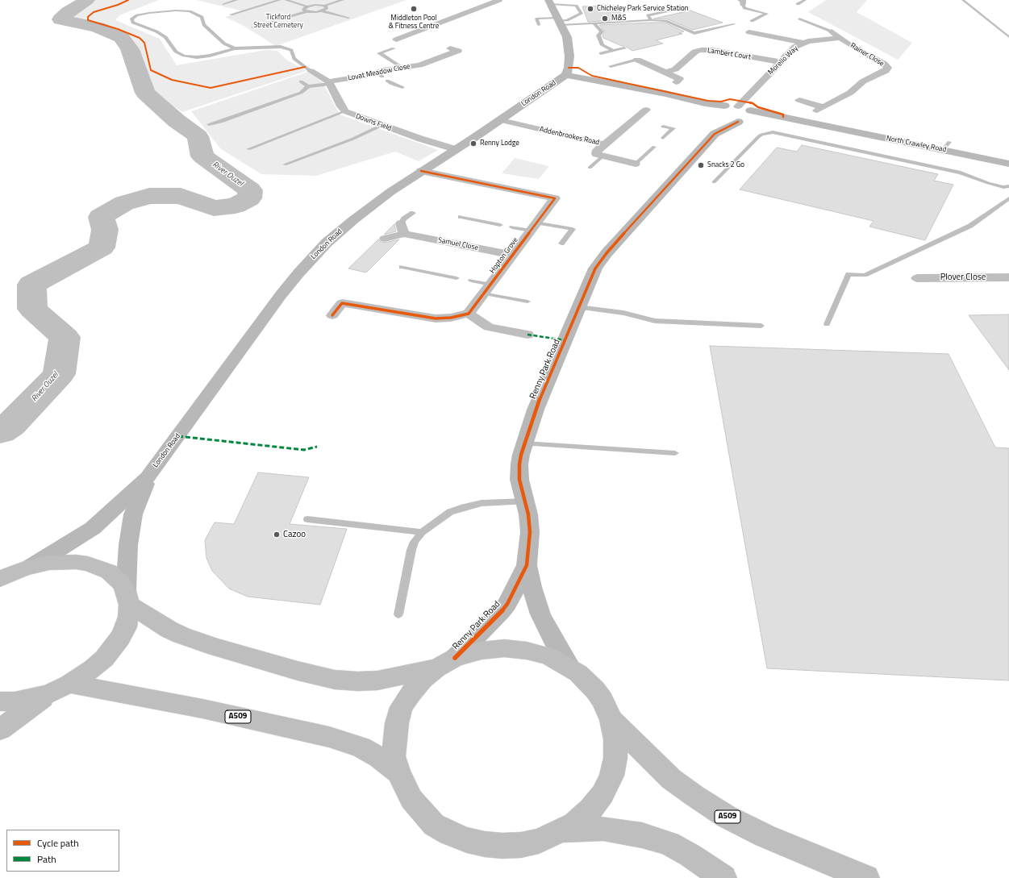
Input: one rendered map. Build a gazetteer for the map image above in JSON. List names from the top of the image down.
{
  "streets": {
    "highway": ["A509"],
    "street": [
      "Lambert Court",
      "Rainer Close",
      "Morello Way",
      "Lovat Meadow Close",
      "London Road",
      "Downs Field",
      "Addenbrookes Road",
      "North Crawley Road",
      "Samuel Close",
      "Hopton Grove",
      "Plover Close",
      "Renny Park Road"
    ]
  },
  "crossings": [
    ["Lambert Court", "Morello Way"],
    ["Rainer Close", "Morello Way"],
    ["Morello Way", "North Crawley Road"],
    ["Lovat Meadow Close", "Downs Field"],
    ["London Road", "Downs Field"],
    ["London Road", "Addenbrookes Road"],
    ["London Road", "Hopton Grove"],
    ["North Crawley Road", "Renny Park Road"],
    ["Samuel Close", "Hopton Grove"]
  ],
  "water": ["River Ouzel"],
  "parks": ["Tickford Street Cemetery"],
  "places": [
    "Middleton Pool & Fitness Centre",
    "Chicheley Park Service Station",
    "M&S",
    "Renny Lodge",
    "Snacks 2 Go",
    "Cazoo"
  ],
  "legend": ["Cycle path", "Path"]
}
